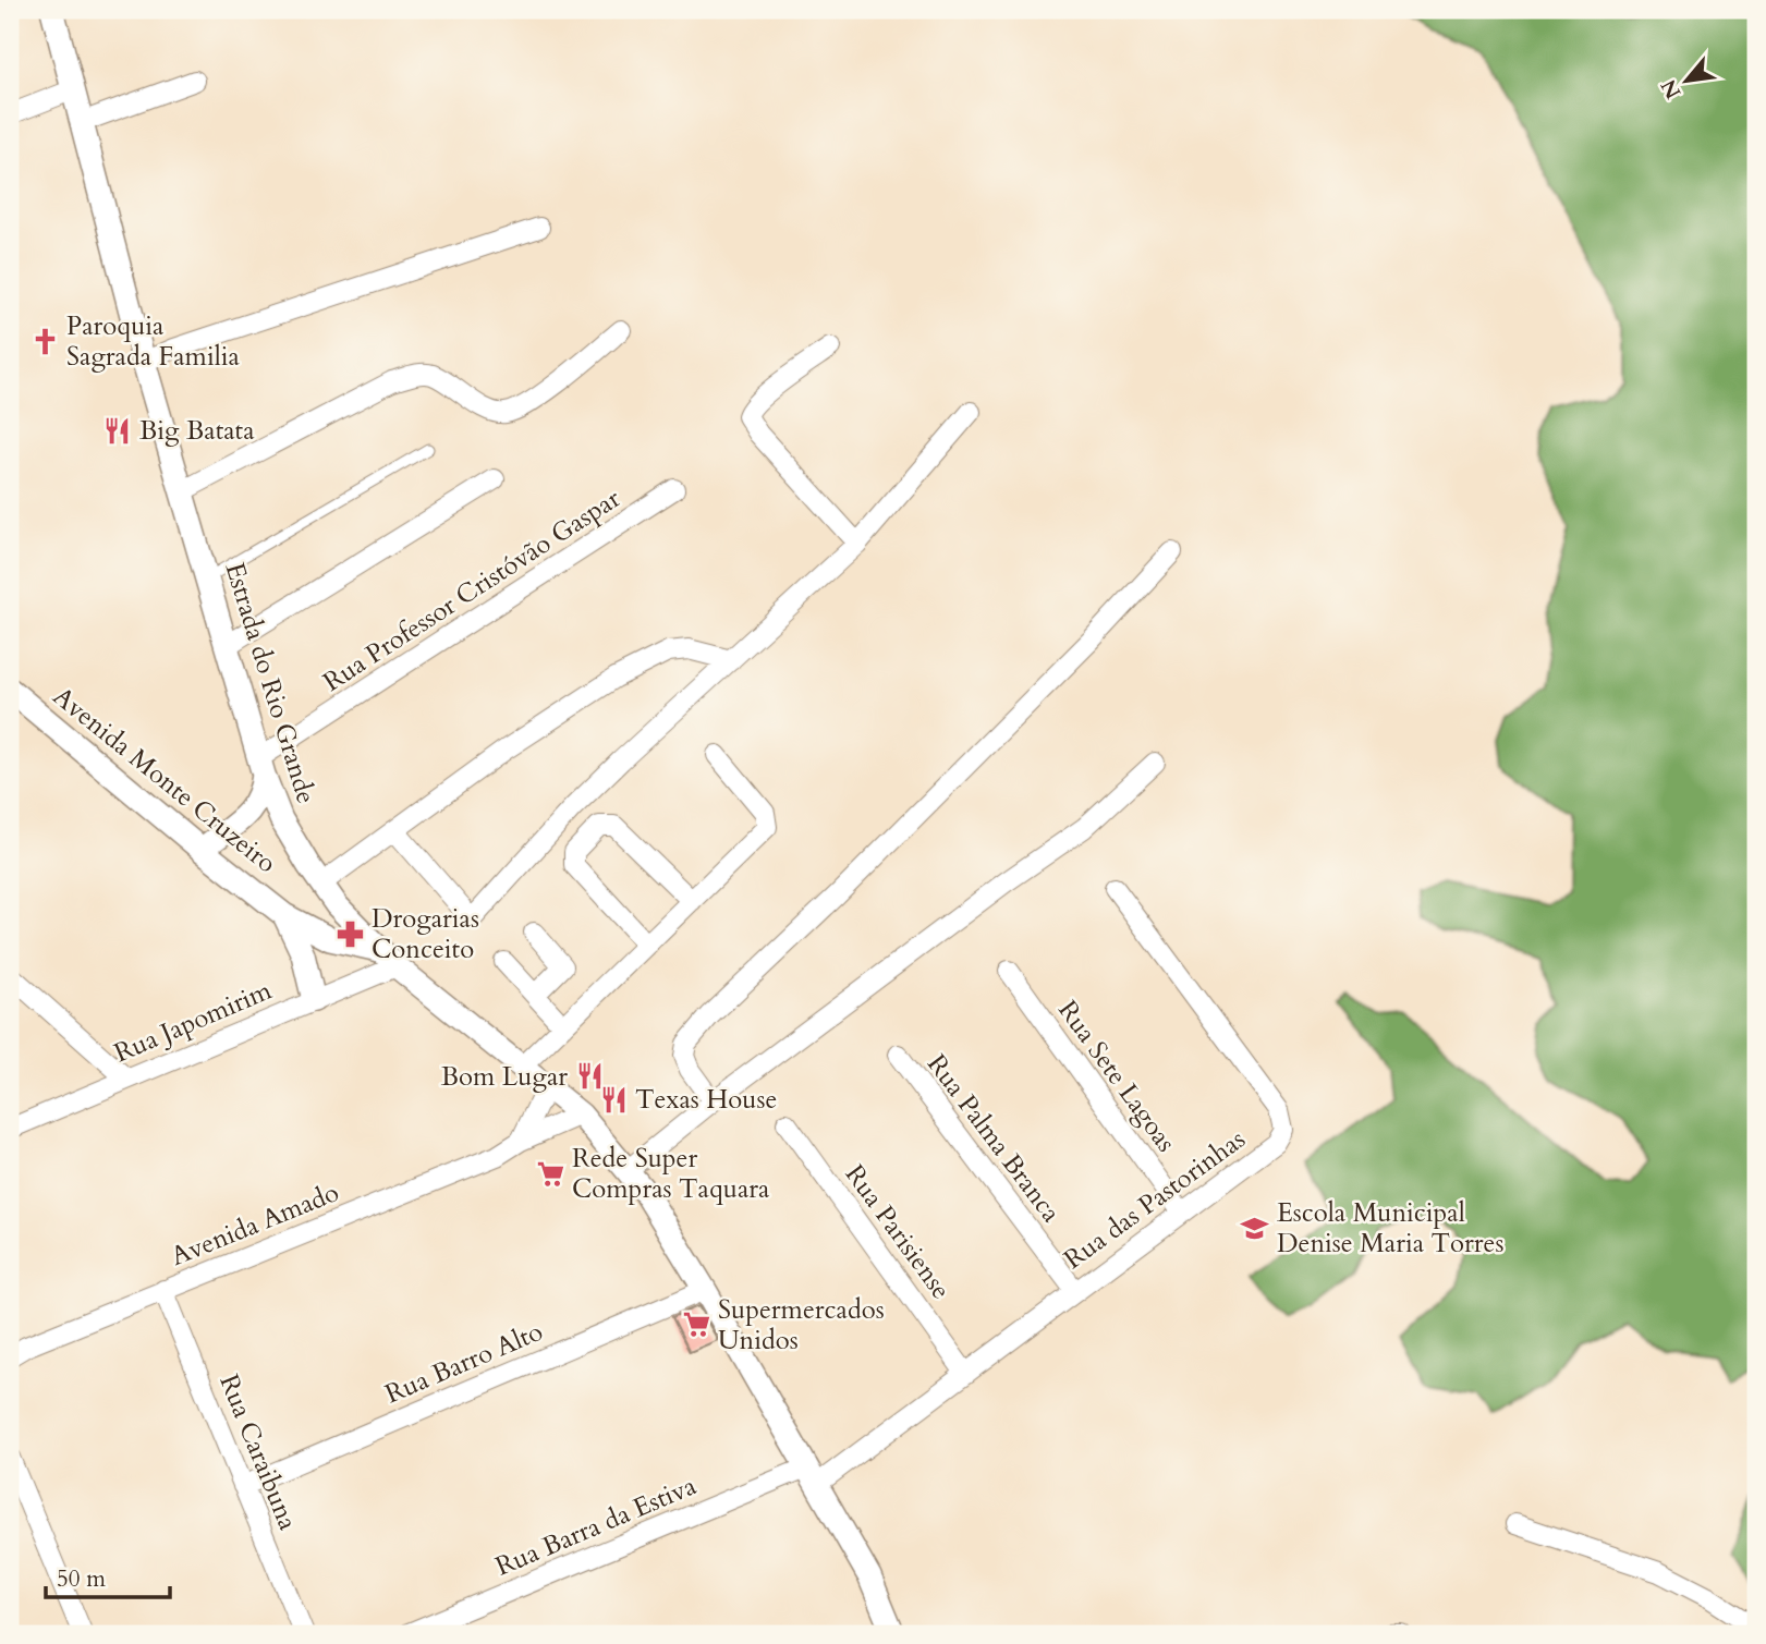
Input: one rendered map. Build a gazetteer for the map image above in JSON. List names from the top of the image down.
{
  "streets": {
    "street": [
      "Rua Professor Cristóvão Gaspar",
      "Estrada do Rio Grande",
      "Avenida Monte Cruzeiro",
      "Rua Japomirim",
      "Rua Sete Lagoas",
      "Rua Palma Branca",
      "Rua das Pastorinhas",
      "Avenida Amado",
      "Rua Parisiense",
      "Rua Barro Alto",
      "Rua Caraibuna",
      "Rua Barra da Estiva"
    ]
  },
  "crossings": [
    ["Rua Professor Cristóvão Gaspar", "Estrada do Rio Grande"],
    ["Estrada do Rio Grande", "Avenida Monte Cruzeiro"],
    ["Estrada do Rio Grande", "Rua Japomirim"],
    ["Estrada do Rio Grande", "Rua das Pastorinhas"],
    ["Estrada do Rio Grande", "Avenida Amado"],
    ["Estrada do Rio Grande", "Rua Barro Alto"],
    ["Estrada do Rio Grande", "Rua Barra da Estiva"],
    ["Avenida Monte Cruzeiro", "Rua Japomirim"],
    ["Rua Sete Lagoas", "Rua das Pastorinhas"],
    ["Rua Palma Branca", "Rua das Pastorinhas"],
    ["Rua das Pastorinhas", "Rua Parisiense"],
    ["Rua das Pastorinhas", "Rua Barra da Estiva"],
    ["Avenida Amado", "Rua Caraibuna"],
    ["Rua Barro Alto", "Rua Caraibuna"]
  ],
  "places": {
    "church": ["Paroquia Sagrada Familia"],
    "restaurant": ["Big Batata", "Bom Lugar", "Texas House"],
    "pharmacy": ["Drogarias Conceito"],
    "supermarket": ["Rede Super Compras Taquara", "Supermercados Unidos"],
    "school or university": ["Escola Municipal Denise Maria Torres"]
  },
  "scale_bar": "50 m",
  "north": "bottom left"
}
